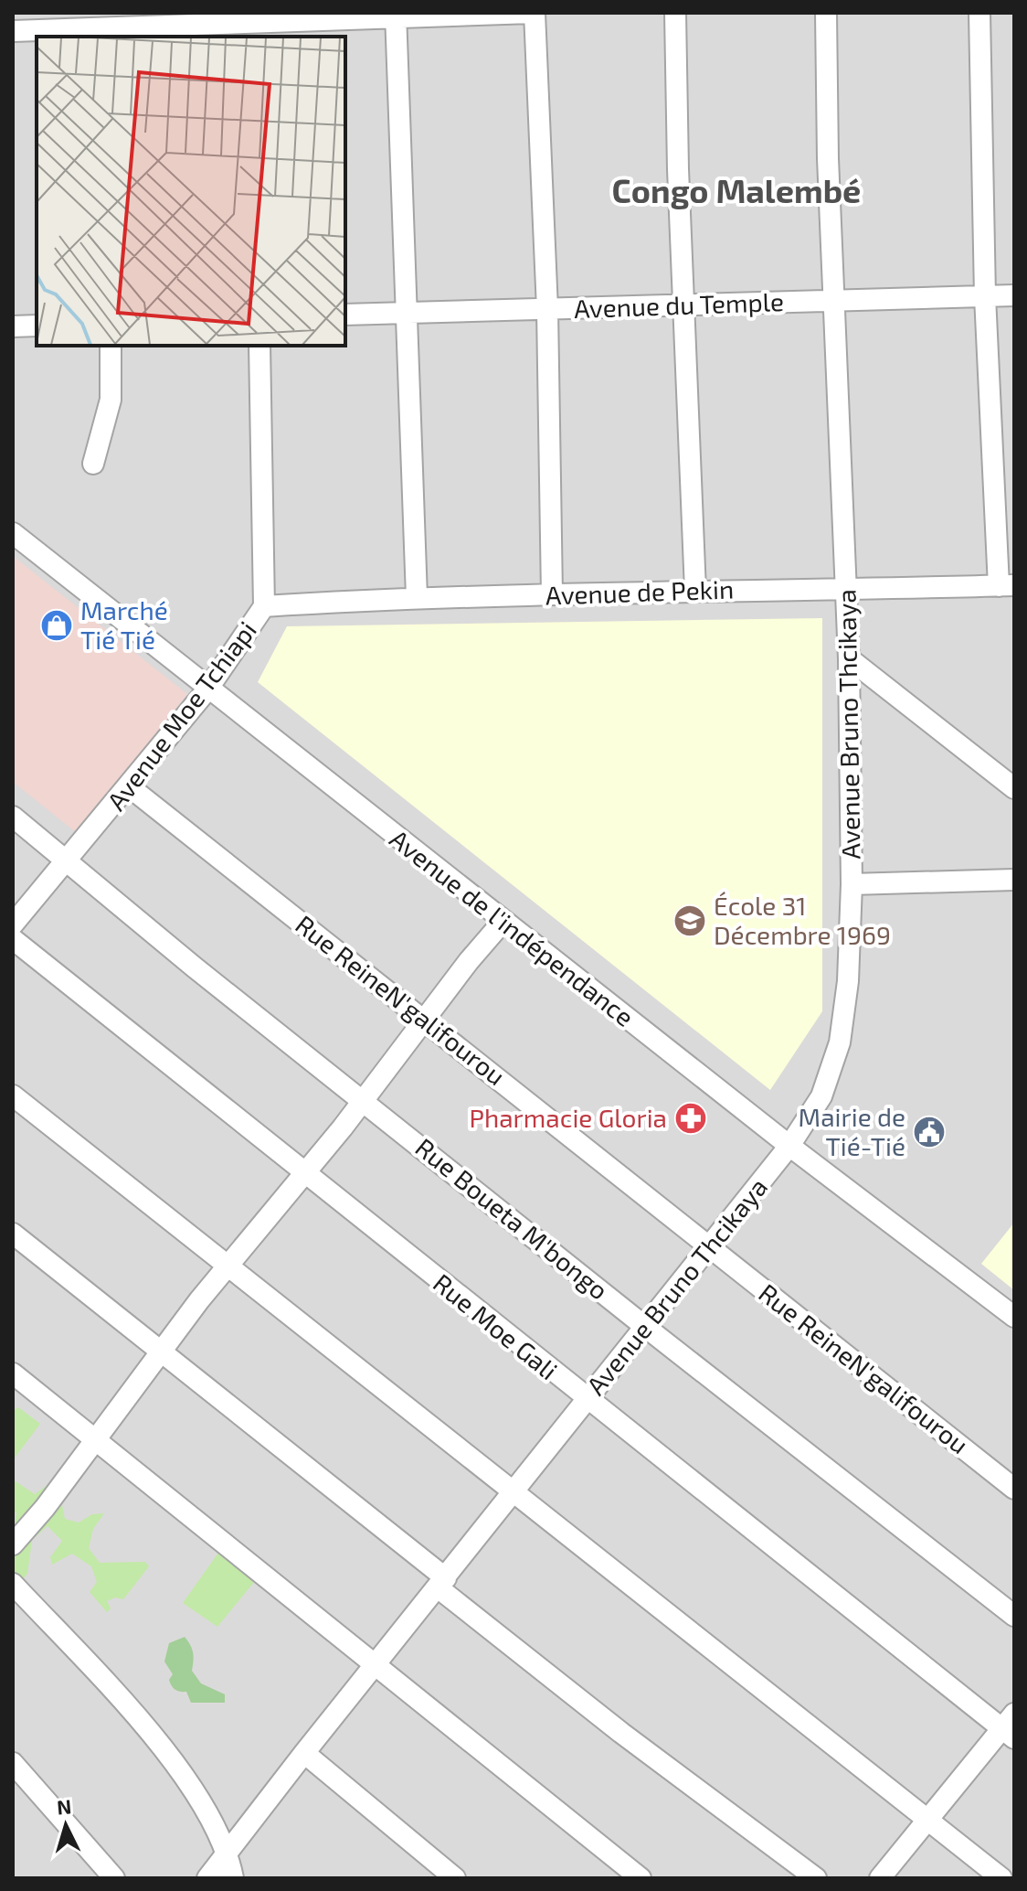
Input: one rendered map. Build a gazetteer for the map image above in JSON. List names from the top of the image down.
{
  "streets": {
    "street": [
      "Avenue du Temple",
      "Avenue de Pekin",
      "Avenue Moe Tchiapi",
      "Avenue Bruno Thcikaya",
      "Avenue de l'indépendance",
      "Rue ReineN'galifourou",
      "Rue Boueta M'bongo",
      "Rue Moe Gali"
    ]
  },
  "crossings": [
    ["Avenue du Temple", "Avenue Bruno Thcikaya"],
    ["Avenue de Pekin", "Avenue Moe Tchiapi"],
    ["Avenue de Pekin", "Avenue Bruno Thcikaya"],
    ["Avenue Moe Tchiapi", "Avenue de l'indépendance"],
    ["Avenue Moe Tchiapi", "Rue ReineN'galifourou"],
    ["Avenue Moe Tchiapi", "Rue Boueta M'bongo"],
    ["Avenue Bruno Thcikaya", "Avenue de l'indépendance"],
    ["Avenue Bruno Thcikaya", "Rue ReineN'galifourou"],
    ["Avenue Bruno Thcikaya", "Rue Boueta M'bongo"],
    ["Avenue Bruno Thcikaya", "Rue Moe Gali"]
  ],
  "districts": ["Congo Malembé"],
  "places": {
    "shop": ["Marché Tié Tié"],
    "school or university": ["École 31 Décembre 1969"],
    "pharmacy": ["Pharmacie Gloria"],
    "public building": ["Mairie de Tié-Tié"]
  },
  "north": "top"
}
